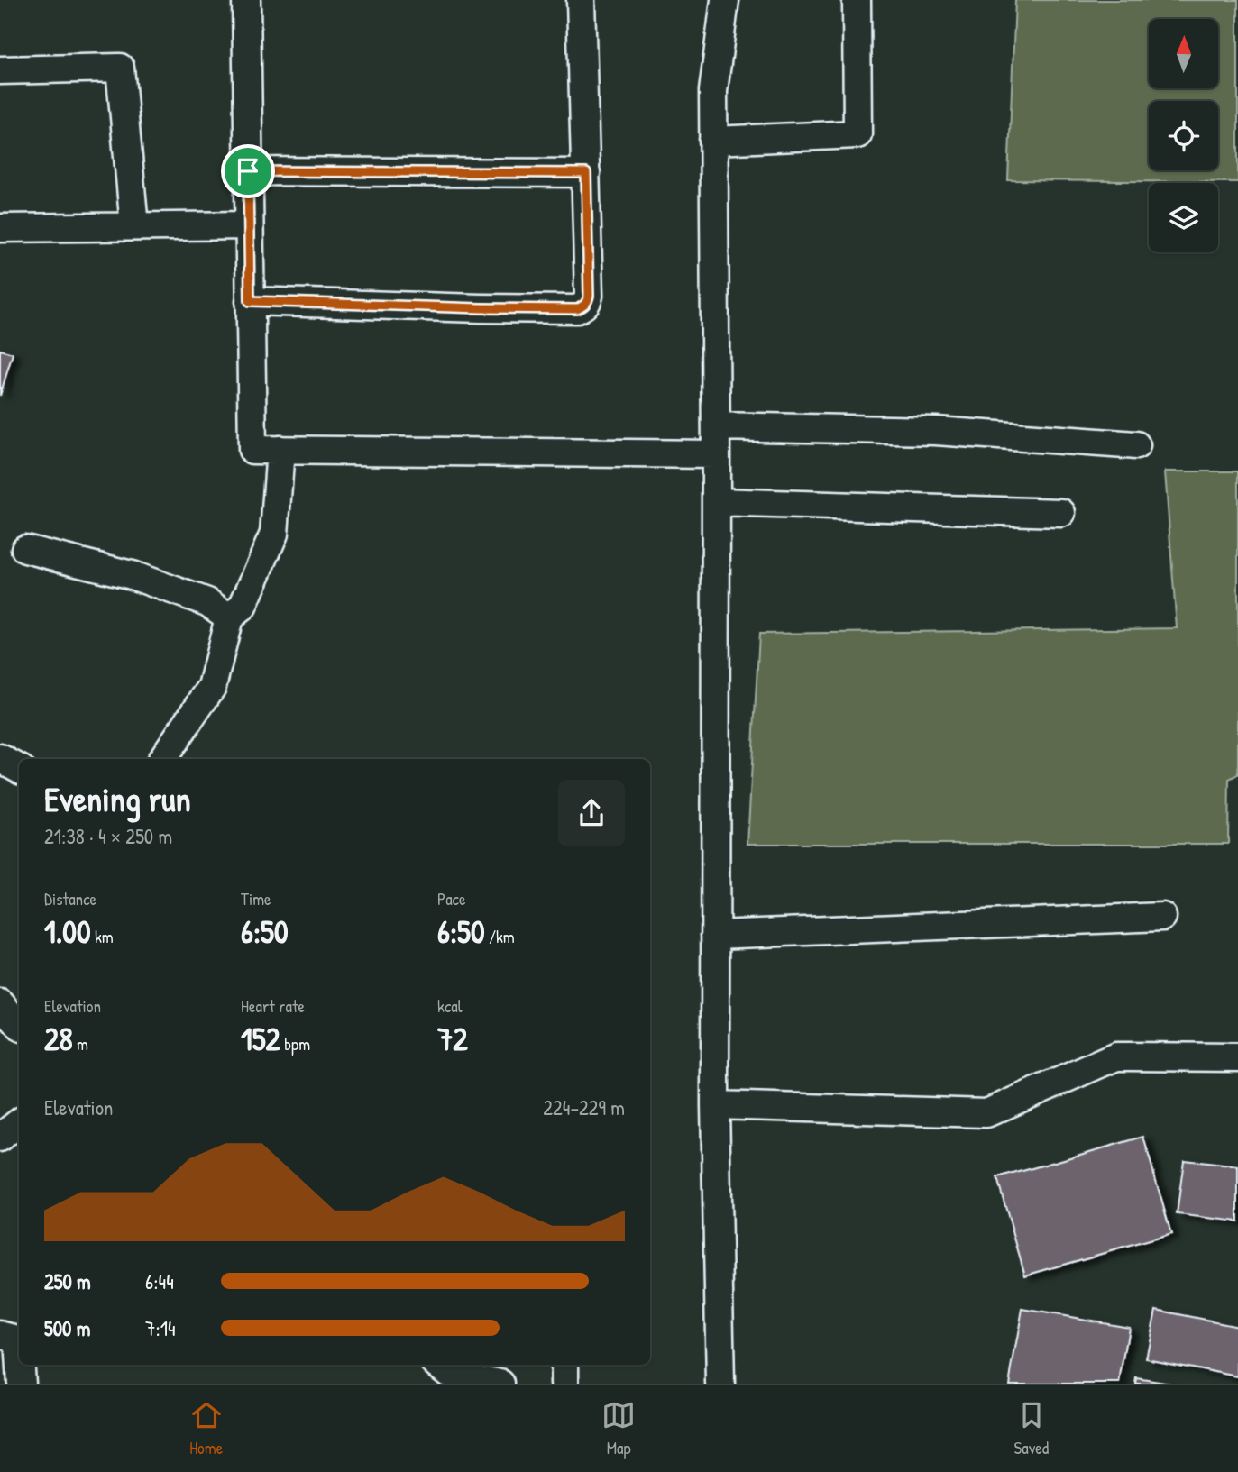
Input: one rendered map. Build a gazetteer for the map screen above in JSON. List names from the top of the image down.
{
  "north": "top",
  "page": {
    "heading": ["Evening run", "21:38 · 4 × 250 m"],
    "stats": [
      ["Distance", "1.00 km"],
      ["Time", "6:50"],
      ["Pace", "6:50 /km"],
      ["Elevation", "28 m"],
      ["Heart rate", "152 bpm"],
      ["kcal", "72"]
    ],
    "chart": ["Elevation", "224–229 m"],
    "list": [
      {
        "name": "250 m",
        "note": "6:44"
      },
      {
        "name": "500 m",
        "note": "7:14"
      }
    ],
    "tabs": ["Home", "Map", "Saved"]
  }
}
